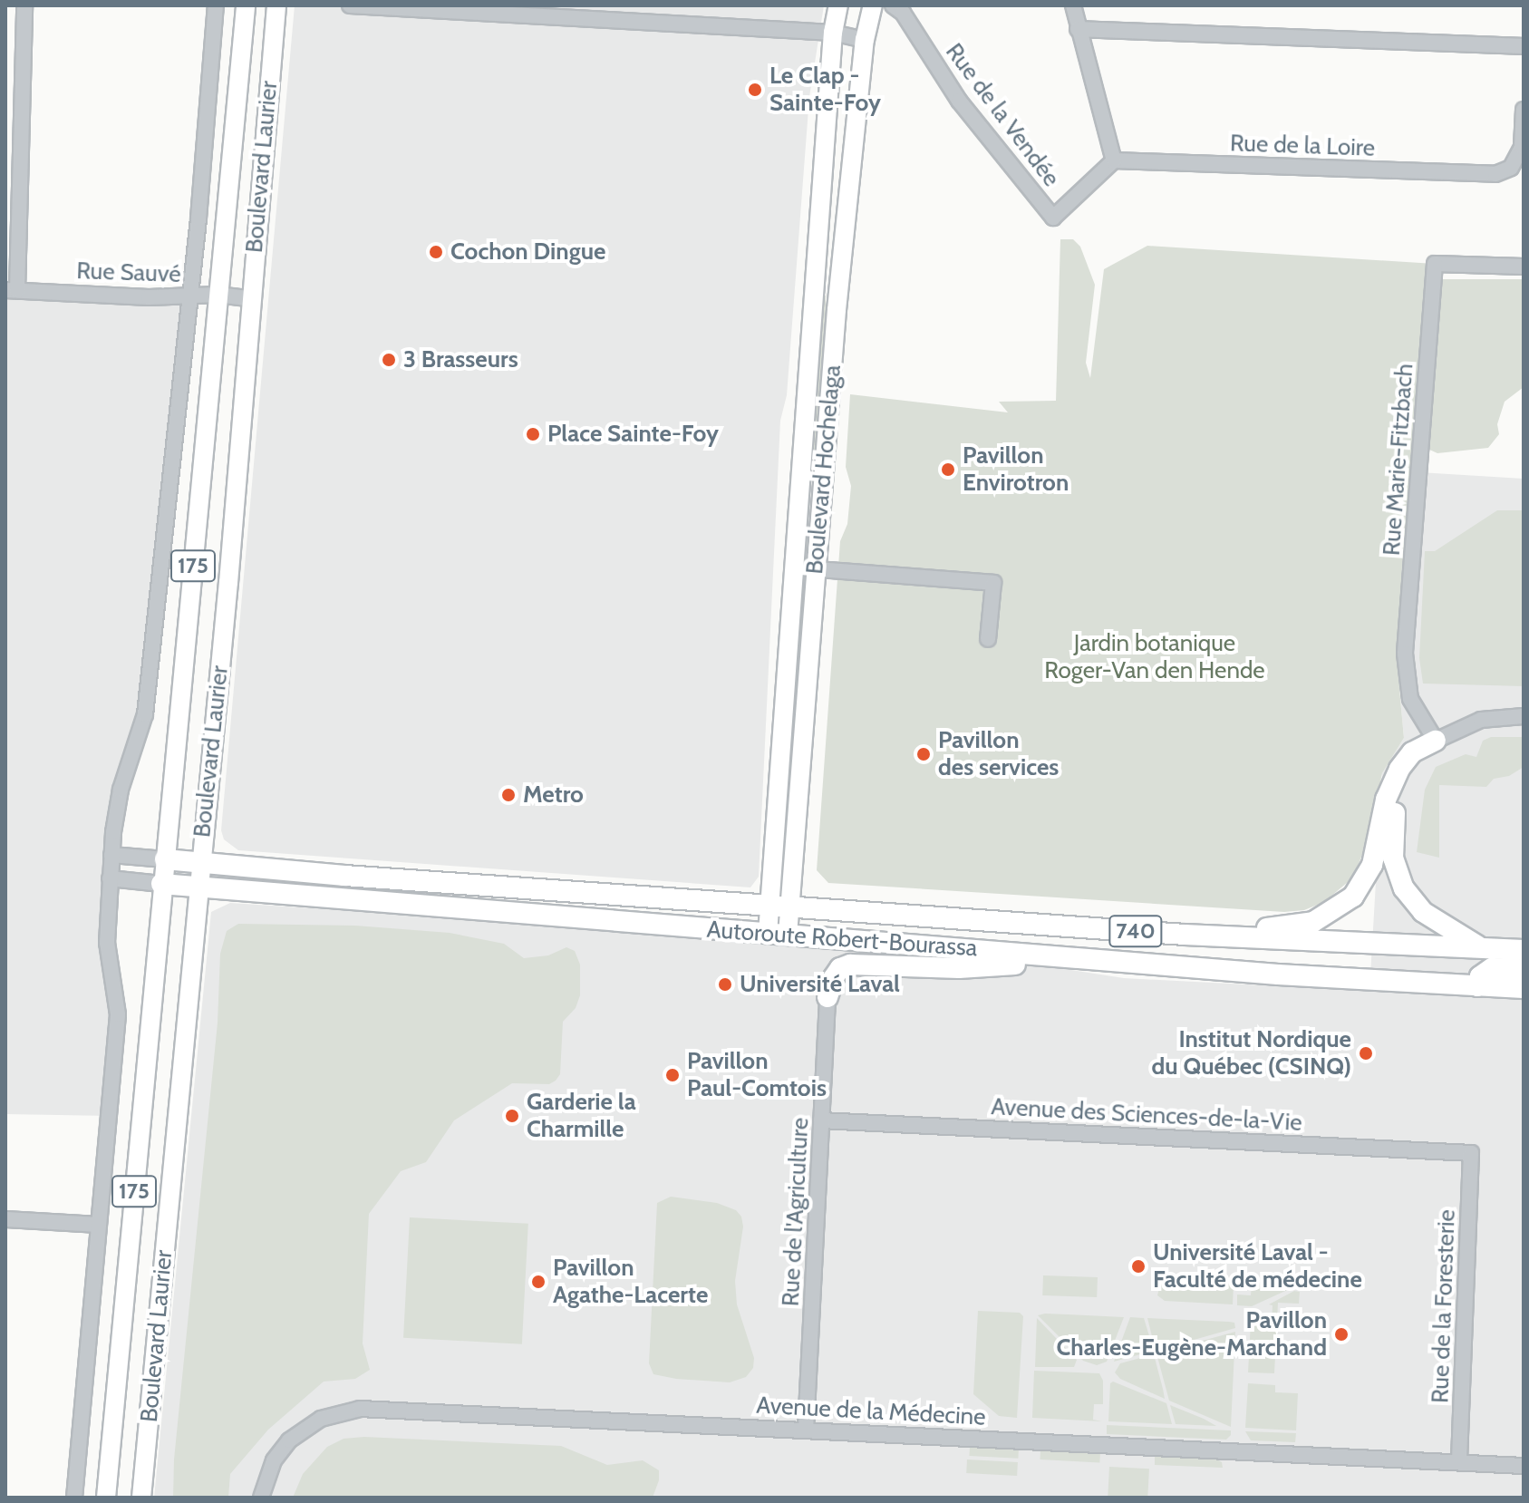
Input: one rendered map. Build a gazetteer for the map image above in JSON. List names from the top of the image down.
{
  "streets": {
    "highway": ["740", "Autoroute Robert-Bourassa"],
    "main road": ["Boulevard Laurier", "Boulevard Hochelaga", "175"],
    "street": [
      "Rue de la Vendée",
      "Rue de la Loire",
      "Rue Sauvé",
      "Rue Marie-Fitzbach",
      "Avenue des Sciences-de-la-Vie",
      "Rue de l'Agriculture",
      "Rue de la Foresterie",
      "Avenue de la Médecine"
    ]
  },
  "crossings": [
    ["Rue de la Vendée", "Rue de la Loire"],
    ["Boulevard Laurier", "Rue Sauvé"],
    ["Boulevard Laurier", "Autoroute Robert-Bourassa"],
    ["Boulevard Hochelaga", "Autoroute Robert-Bourassa"],
    ["Avenue des Sciences-de-la-Vie", "Rue de l'Agriculture"],
    ["Avenue des Sciences-de-la-Vie", "Rue de la Foresterie"],
    ["Rue de l'Agriculture", "Avenue de la Médecine"],
    ["Rue de la Foresterie", "Avenue de la Médecine"]
  ],
  "parks": ["Jardin botanique Roger-Van den Hende"],
  "places": [
    "Le Clap - Sainte-Foy",
    "Cochon Dingue",
    "3 Brasseurs",
    "Place Sainte-Foy",
    "Pavillon Envirotron",
    "Pavillon des services",
    "Metro",
    "Université Laval",
    "Institut Nordique du Québec (CSINQ)",
    "Pavillon Paul-Comtois",
    "Garderie la Charmille",
    "Université Laval - Faculté de médecine",
    "Pavillon Agathe-Lacerte",
    "Pavillon Charles-Eugène-Marchand"
  ]
}
